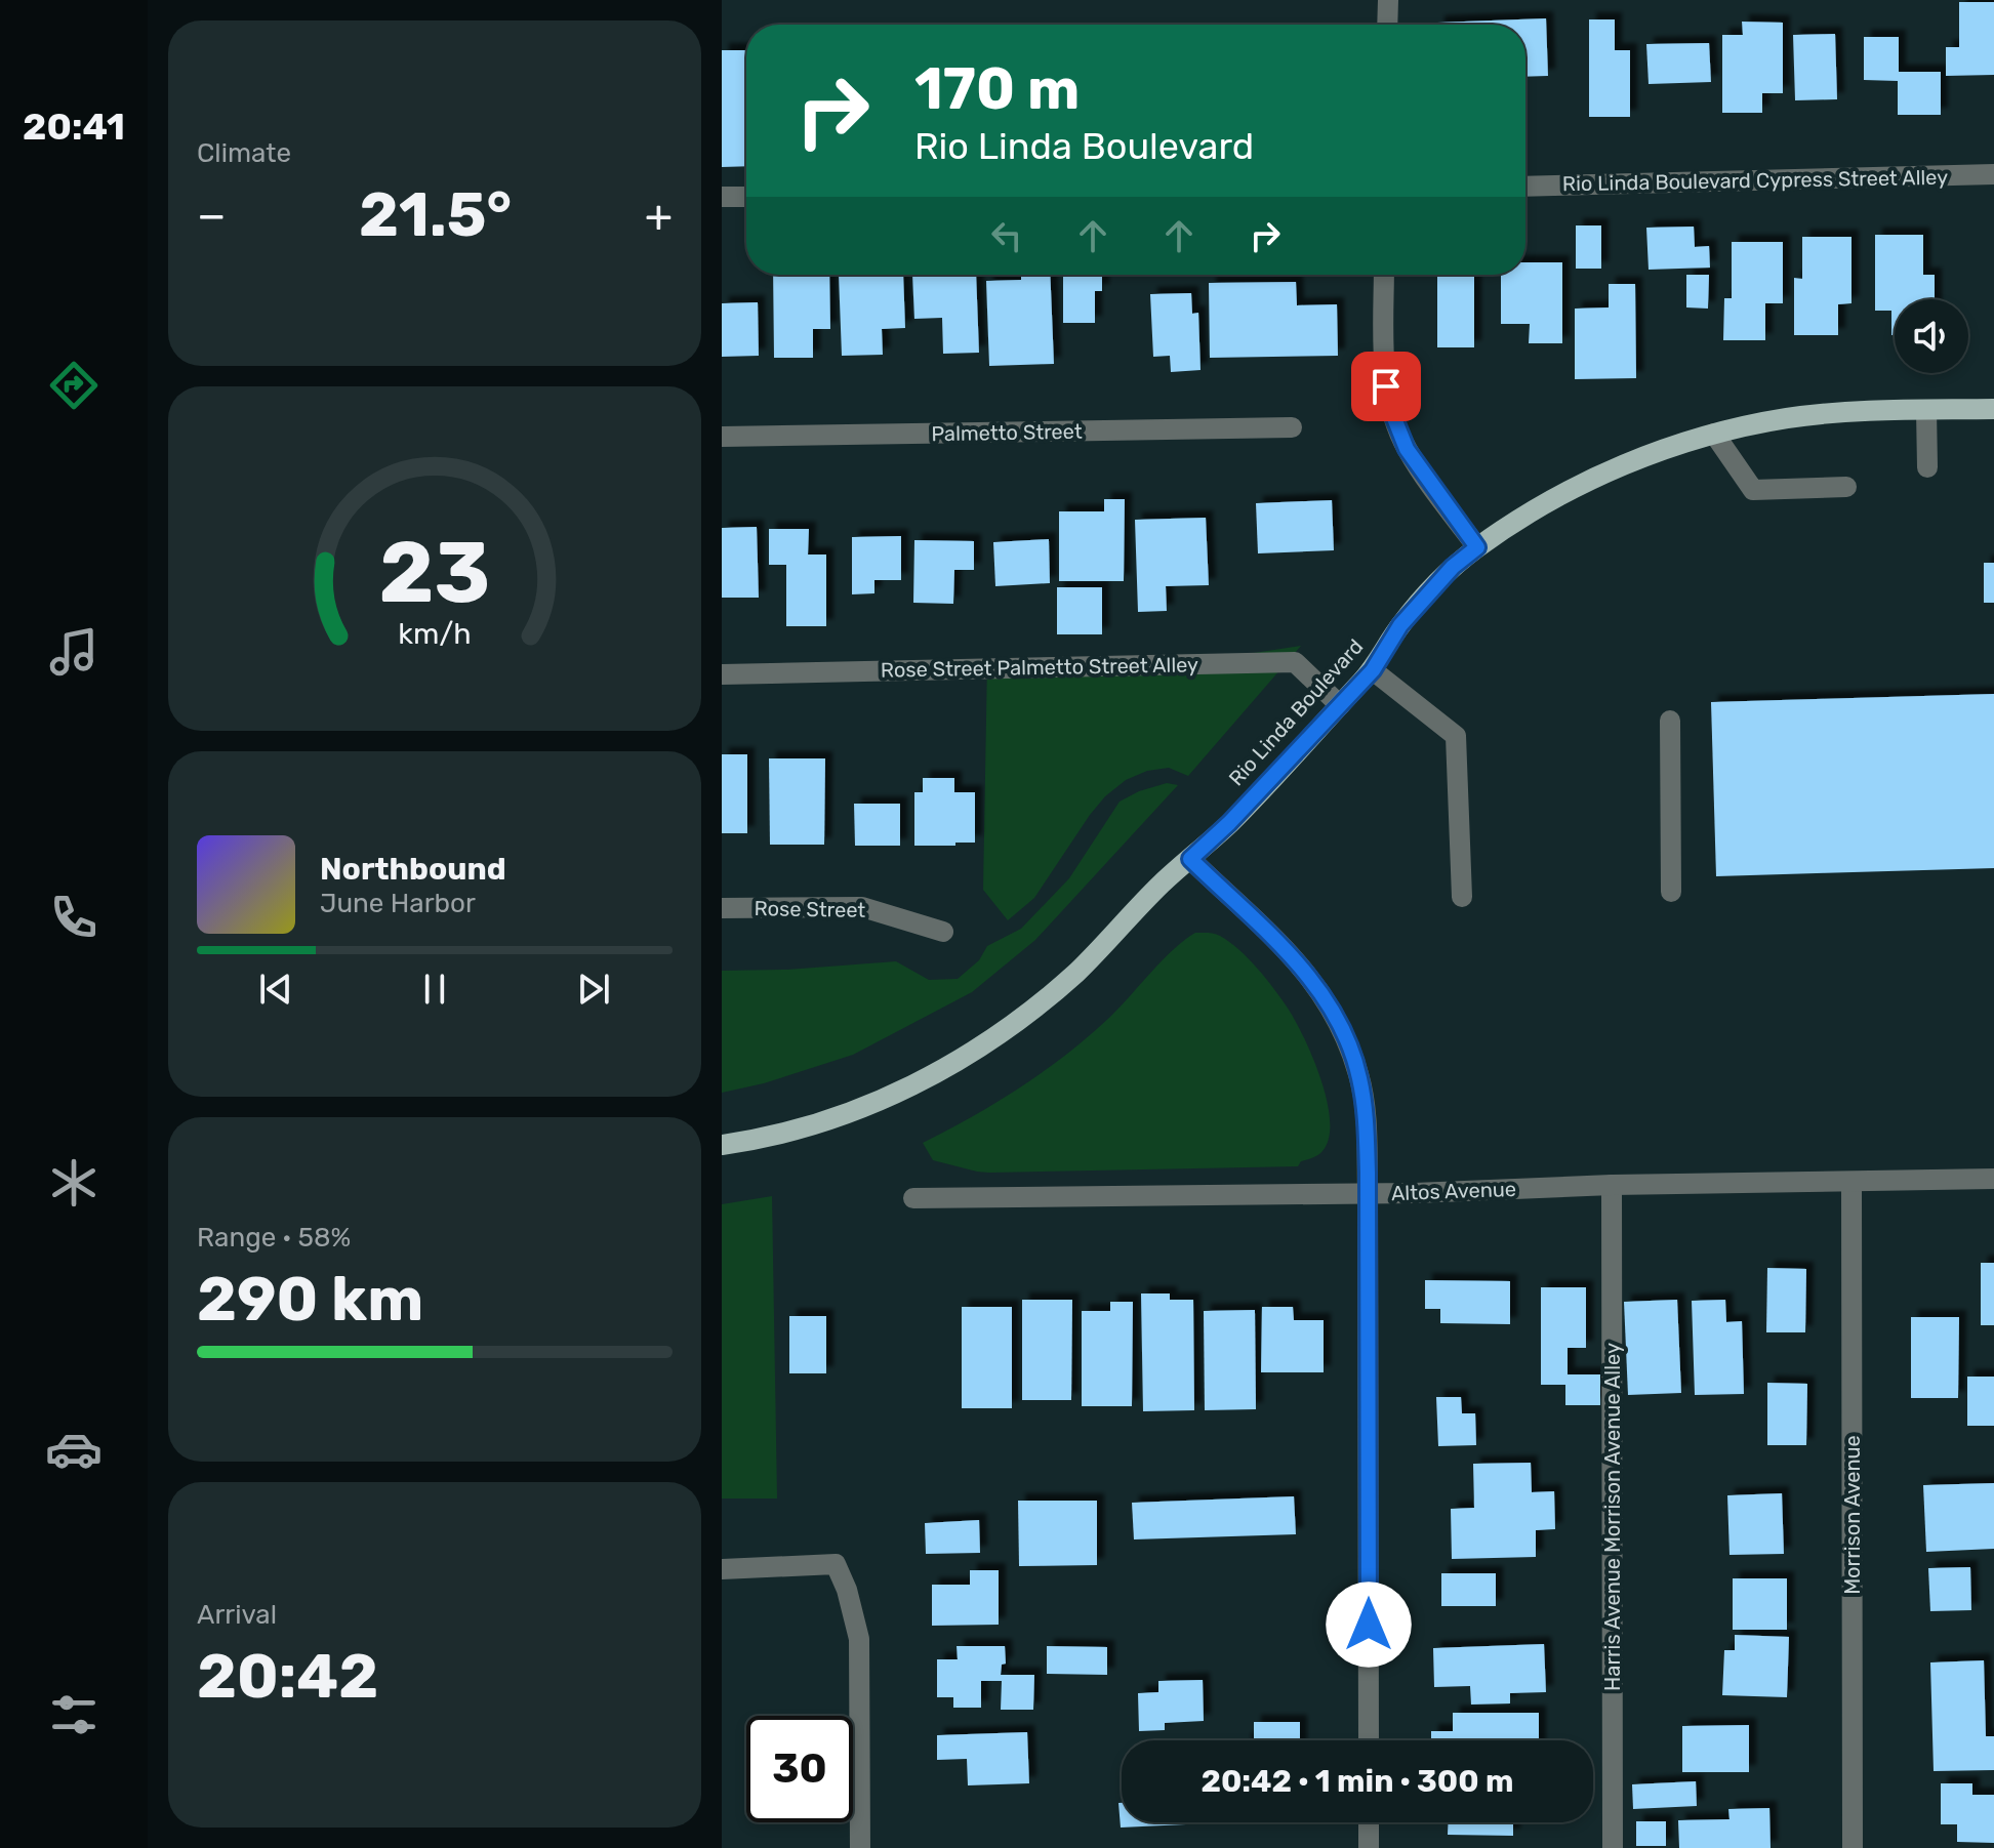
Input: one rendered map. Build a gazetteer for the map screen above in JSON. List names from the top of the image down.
{
  "streets": {
    "main road": ["Rio Linda Boulevard"],
    "street": [
      "Rio Linda Boulevard Cypress Street Alley",
      "Palmetto Street",
      "Rose Street Palmetto Street Alley",
      "Rose Street",
      "Altos Avenue",
      "Morrison Avenue",
      "Harris Avenue Morrison Avenue Alley"
    ]
  },
  "crossings": [
    ["Rose Street Palmetto Street Alley", "Rio Linda Boulevard"],
    ["Altos Avenue", "Morrison Avenue"],
    ["Altos Avenue", "Harris Avenue Morrison Avenue Alley"]
  ],
  "page": {
    "tabs": "20:41",
    "tile": [
      "Climate",
      ["Range · 58%", "290 km"],
      ["Arrival", "20:42"]
    ],
    "turn": ["170 m", "Rio Linda Boulevard"],
    "heat": ["−", "21.5°", "+"],
    "song": ["Northbound", "June Harbor"],
    "limit": "30",
    "trip": "20:42 · 1 min · 300 m",
    "gauge": ["23", "km/h"]
  }
}
